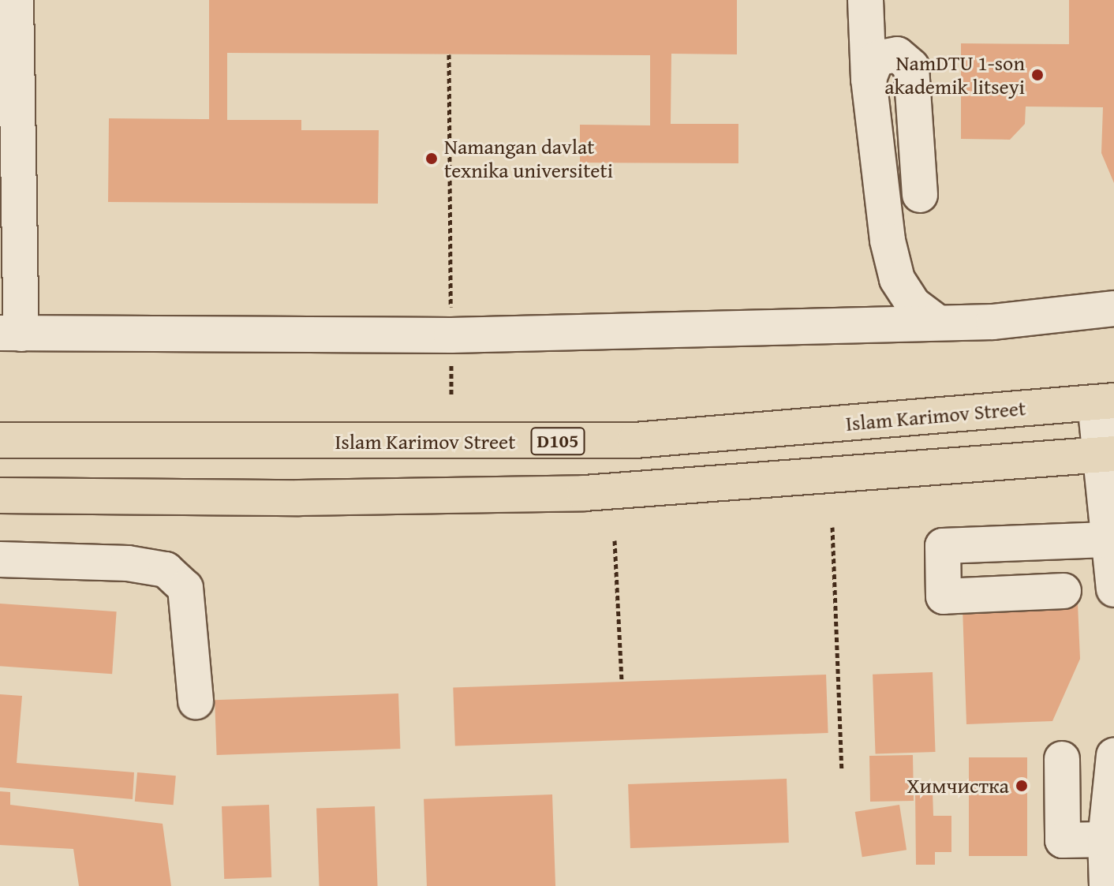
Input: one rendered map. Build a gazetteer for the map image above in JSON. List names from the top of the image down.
{
  "streets": {
    "main road": ["Islam Karimov Street", "D105"]
  },
  "places": ["NamDTU 1-son akademik litseyi", "Namangan davlat texnika universiteti", "Химчистка"]
}
